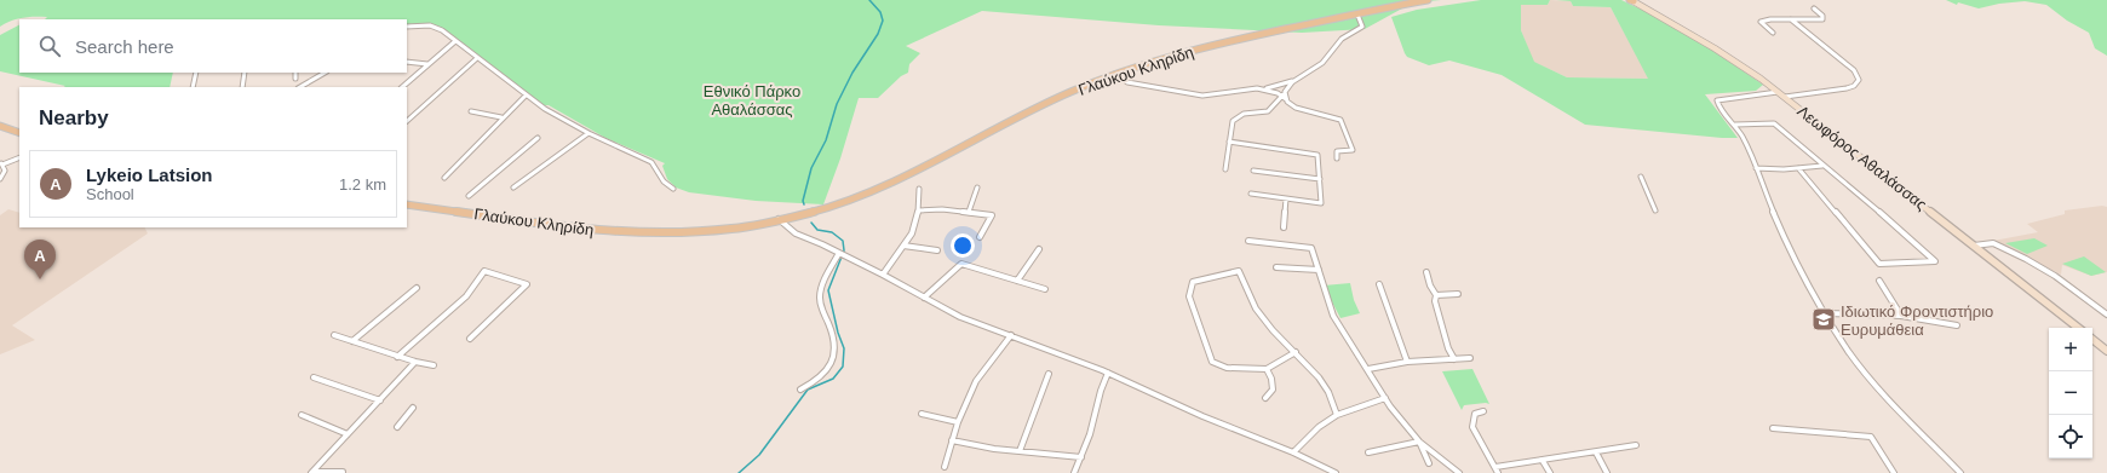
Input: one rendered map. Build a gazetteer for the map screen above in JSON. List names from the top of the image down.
{
  "streets": {
    "main road": ["Γλαύκου Κληρίδη", "Λεωφόρος Αθαλάσσας"]
  },
  "parks": ["Εθνικό Πάρκο Αθαλάσσας"],
  "places": {
    "school or university": ["Ιδιωτικό Φροντιστήριο Ευρυμάθεια"]
  },
  "page": {
    "search": "Search here",
    "heading": "Nearby",
    "list": [
      {
        "mark": "A",
        "name": "Lykeio Latsion",
        "note": "School",
        "value": "1.2 km"
      }
    ],
    "pins": "A",
    "map_buttons": ["+", "−"]
  }
}
